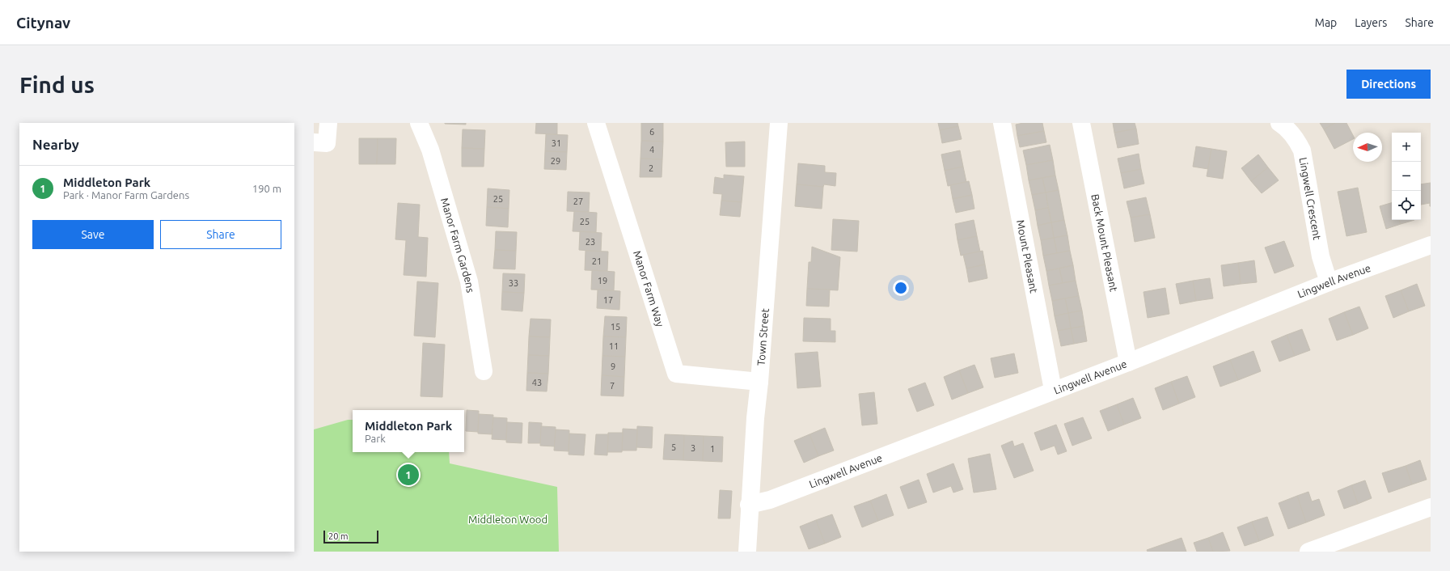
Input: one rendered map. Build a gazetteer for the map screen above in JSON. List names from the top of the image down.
{
  "streets": {
    "street": [
      "Lingwell Crescent",
      "Back Mount Pleasant",
      "Manor Farm Gardens",
      "Mount Pleasant",
      "Lingwell Avenue",
      "Manor Farm Way",
      "Town Street"
    ]
  },
  "crossings": [
    ["Lingwell Crescent", "Lingwell Avenue"],
    ["Back Mount Pleasant", "Lingwell Avenue"],
    ["Mount Pleasant", "Lingwell Avenue"],
    ["Lingwell Avenue", "Town Street"],
    ["Manor Farm Way", "Town Street"]
  ],
  "parks": ["Middleton Wood"],
  "house_numbers": [
    "6",
    "31",
    "4",
    "29",
    "2",
    "25",
    "27",
    "25",
    "23",
    "21",
    "19",
    "33",
    "17",
    "15",
    "11",
    "9",
    "43",
    "7",
    "5",
    "3",
    "1"
  ],
  "scale_bar": "20 m",
  "north": "left",
  "page": {
    "header": "Citynav",
    "nav": ["Map", "Layers", "Share"],
    "buttons": [
      "Directions",
      ["Save", "Share"]
    ],
    "title": "Find us",
    "heading": "Nearby",
    "map_buttons": ["+", "−"],
    "list": [
      {
        "mark": "1",
        "name": "Middleton Park",
        "note": "Park · Manor Farm Gardens",
        "value": "190 m"
      }
    ],
    "popup": ["Middleton Park", "Park"],
    "pins": "1",
    "scale": "20 m"
  }
}
